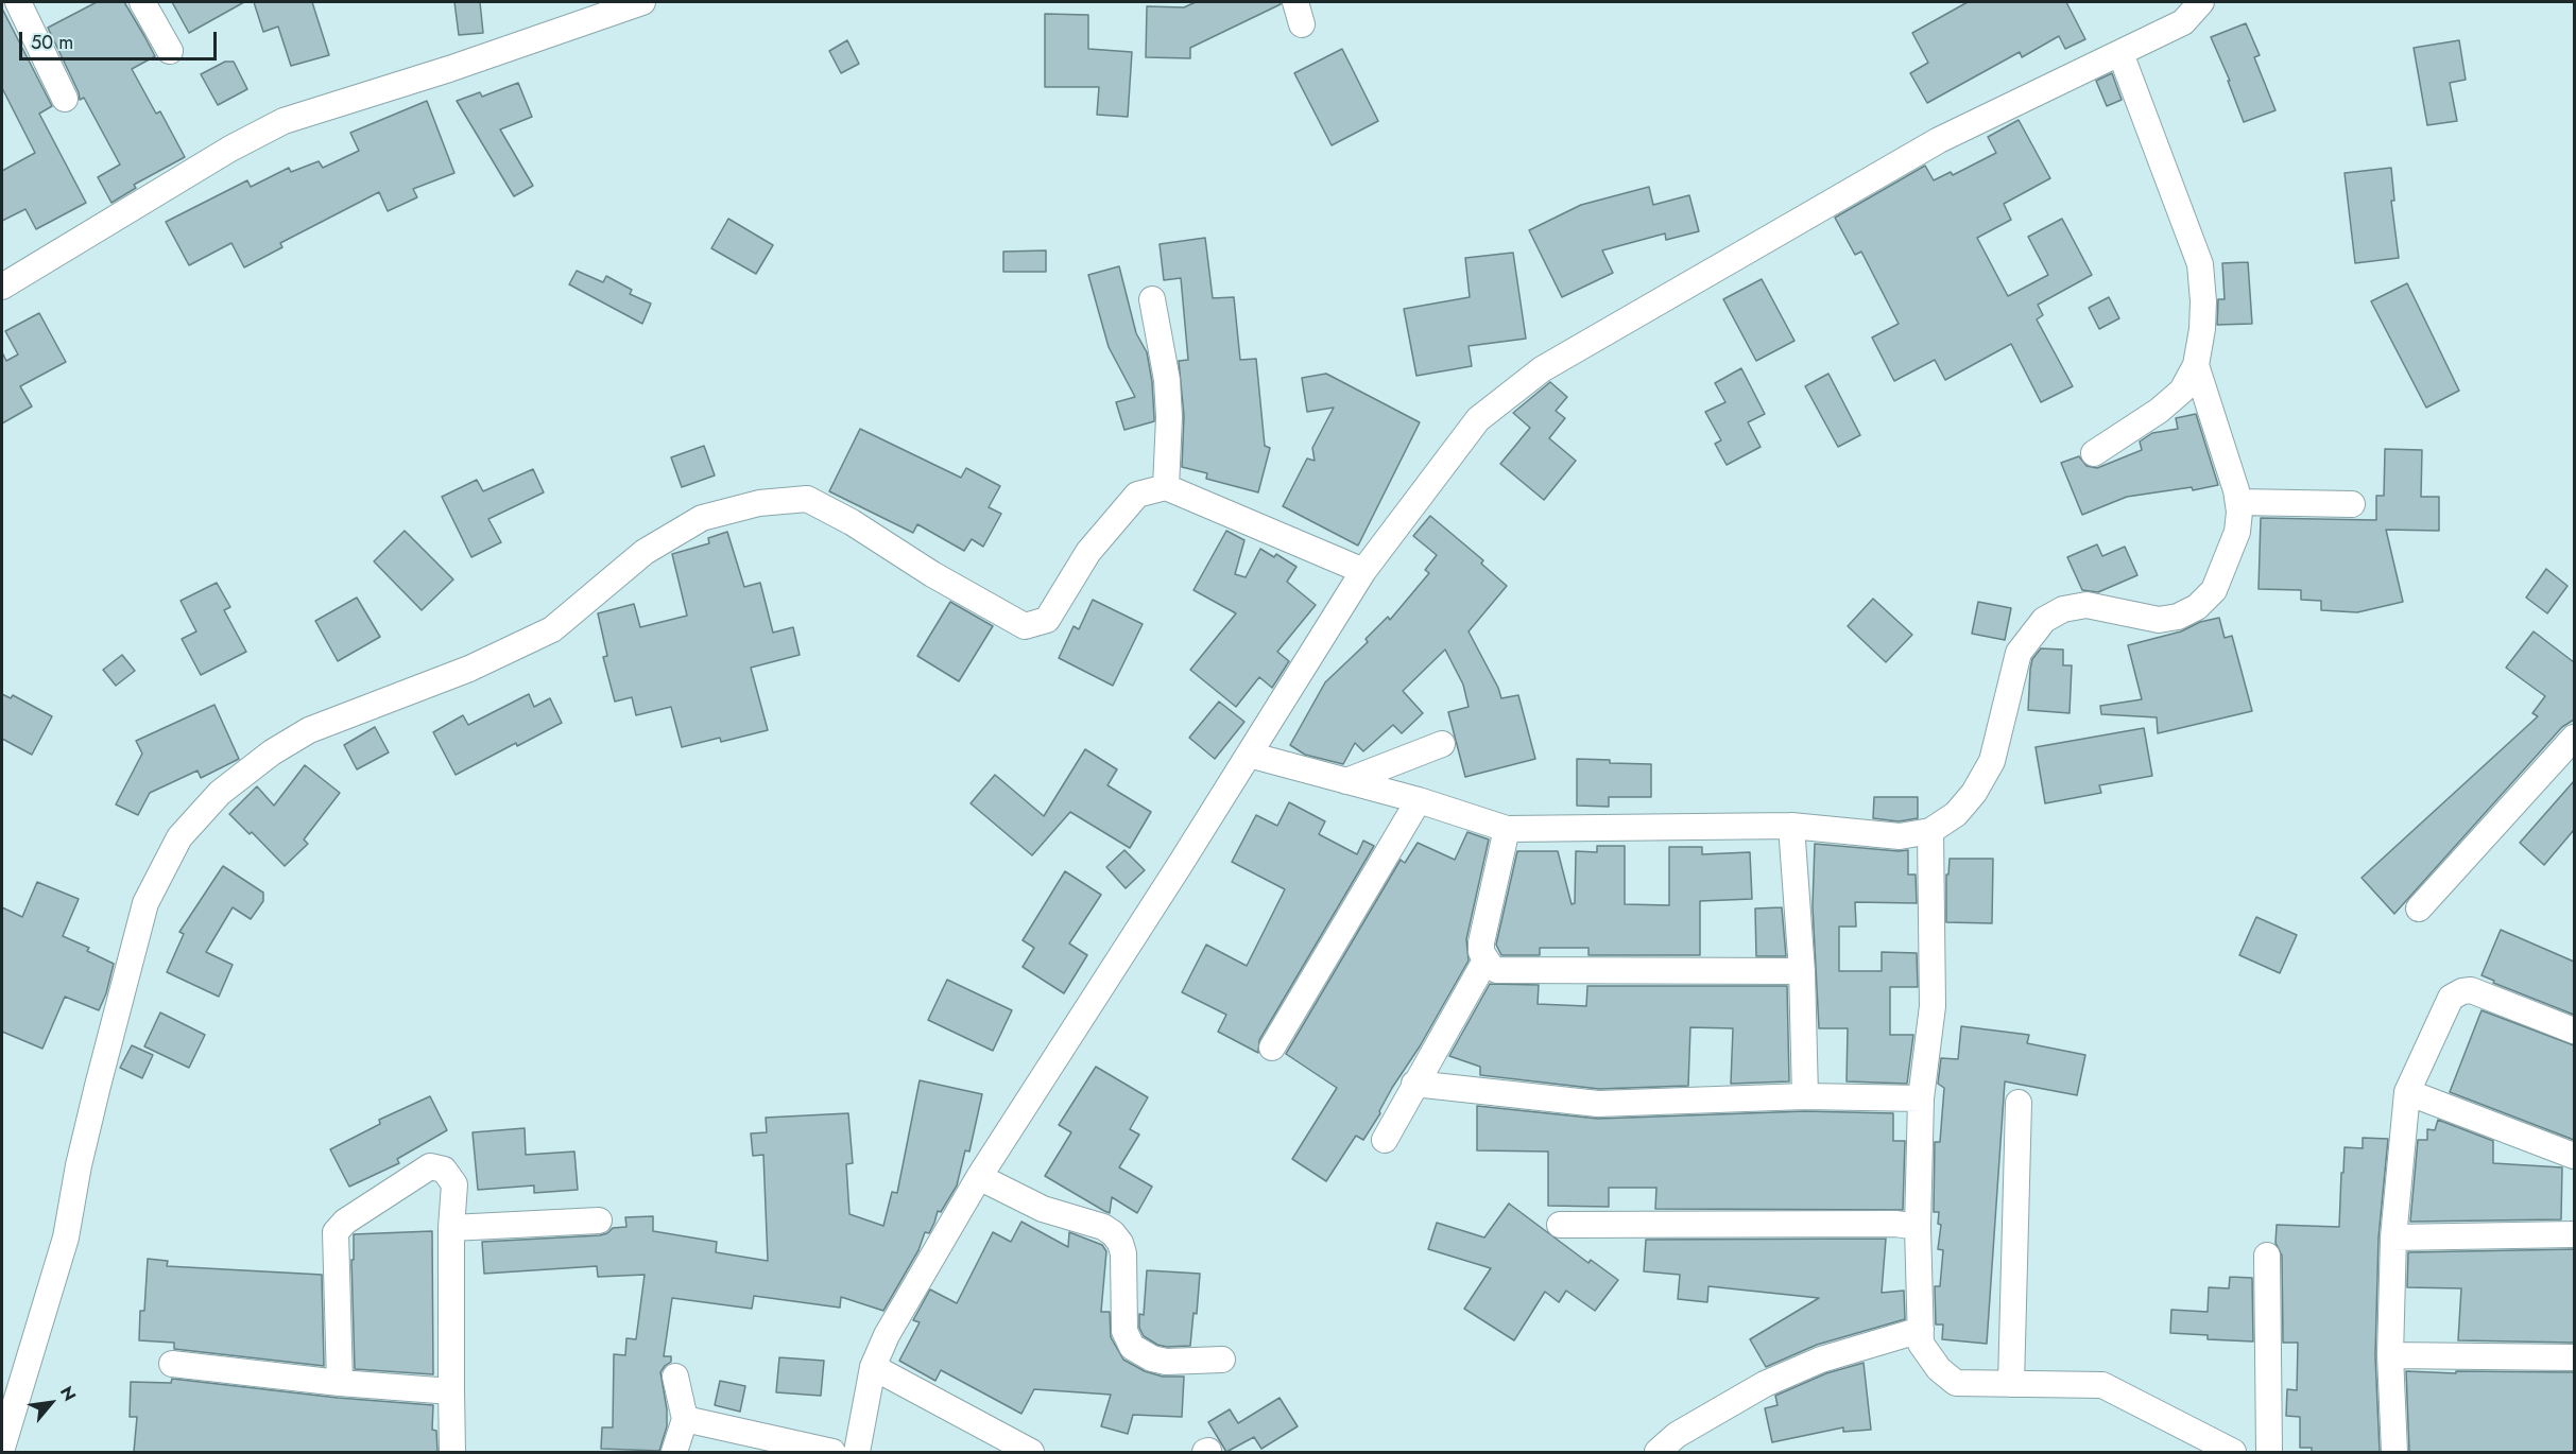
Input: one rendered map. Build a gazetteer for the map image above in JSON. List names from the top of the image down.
{
  "scale_bar": "50 m",
  "north": "top right"
}
